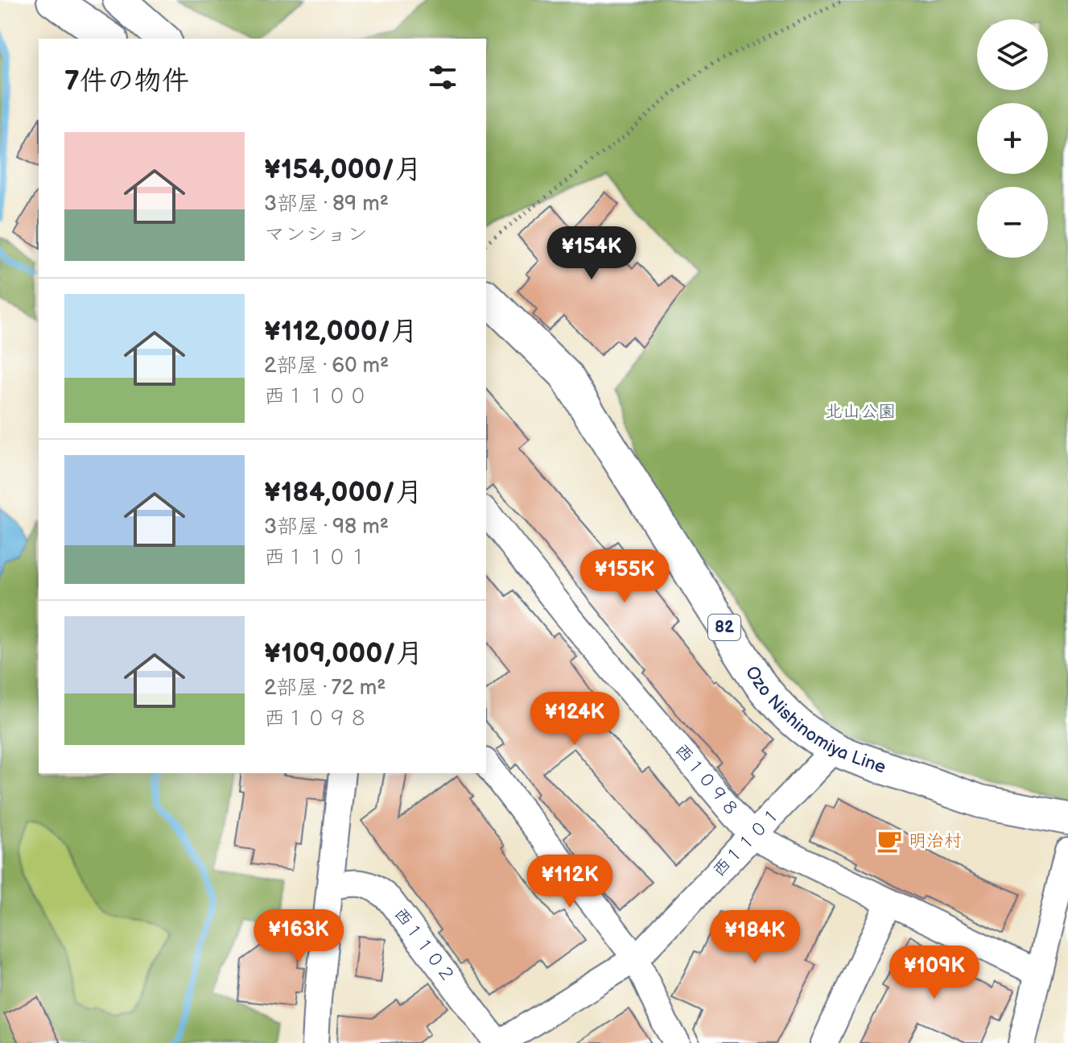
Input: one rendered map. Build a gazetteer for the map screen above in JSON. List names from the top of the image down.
{
  "streets": {
    "main road": ["82", "Ozo Nishinomiya Line"],
    "street": ["西１０９８", "西１１０１", "西１１０２"]
  },
  "crossings": [
    ["Ozo Nishinomiya Line", "西１１０１"],
    ["西１０９８", "西１１０１"],
    ["西１１０１", "西１１０２"]
  ],
  "parks": ["北山公園"],
  "places": {
    "cafe": ["明治村"]
  },
  "page": {
    "map_buttons": ["+", "−"],
    "heading": "7件の物件",
    "list": [
      {
        "name": "¥154,000/月",
        "note": "3部屋 · 89 m² · マンション"
      },
      {
        "name": "¥112,000/月",
        "note": "2部屋 · 60 m² · 西１１００"
      },
      {
        "name": "¥184,000/月",
        "note": "3部屋 · 98 m² · 西１１０１"
      },
      {
        "name": "¥109,000/月",
        "note": "2部屋 · 72 m² · 西１０９８"
      }
    ],
    "price": [
      "¥154K",
      "¥155K",
      "¥124K",
      "¥112K",
      "¥163K",
      "¥184K",
      "¥109K"
    ]
  }
}
